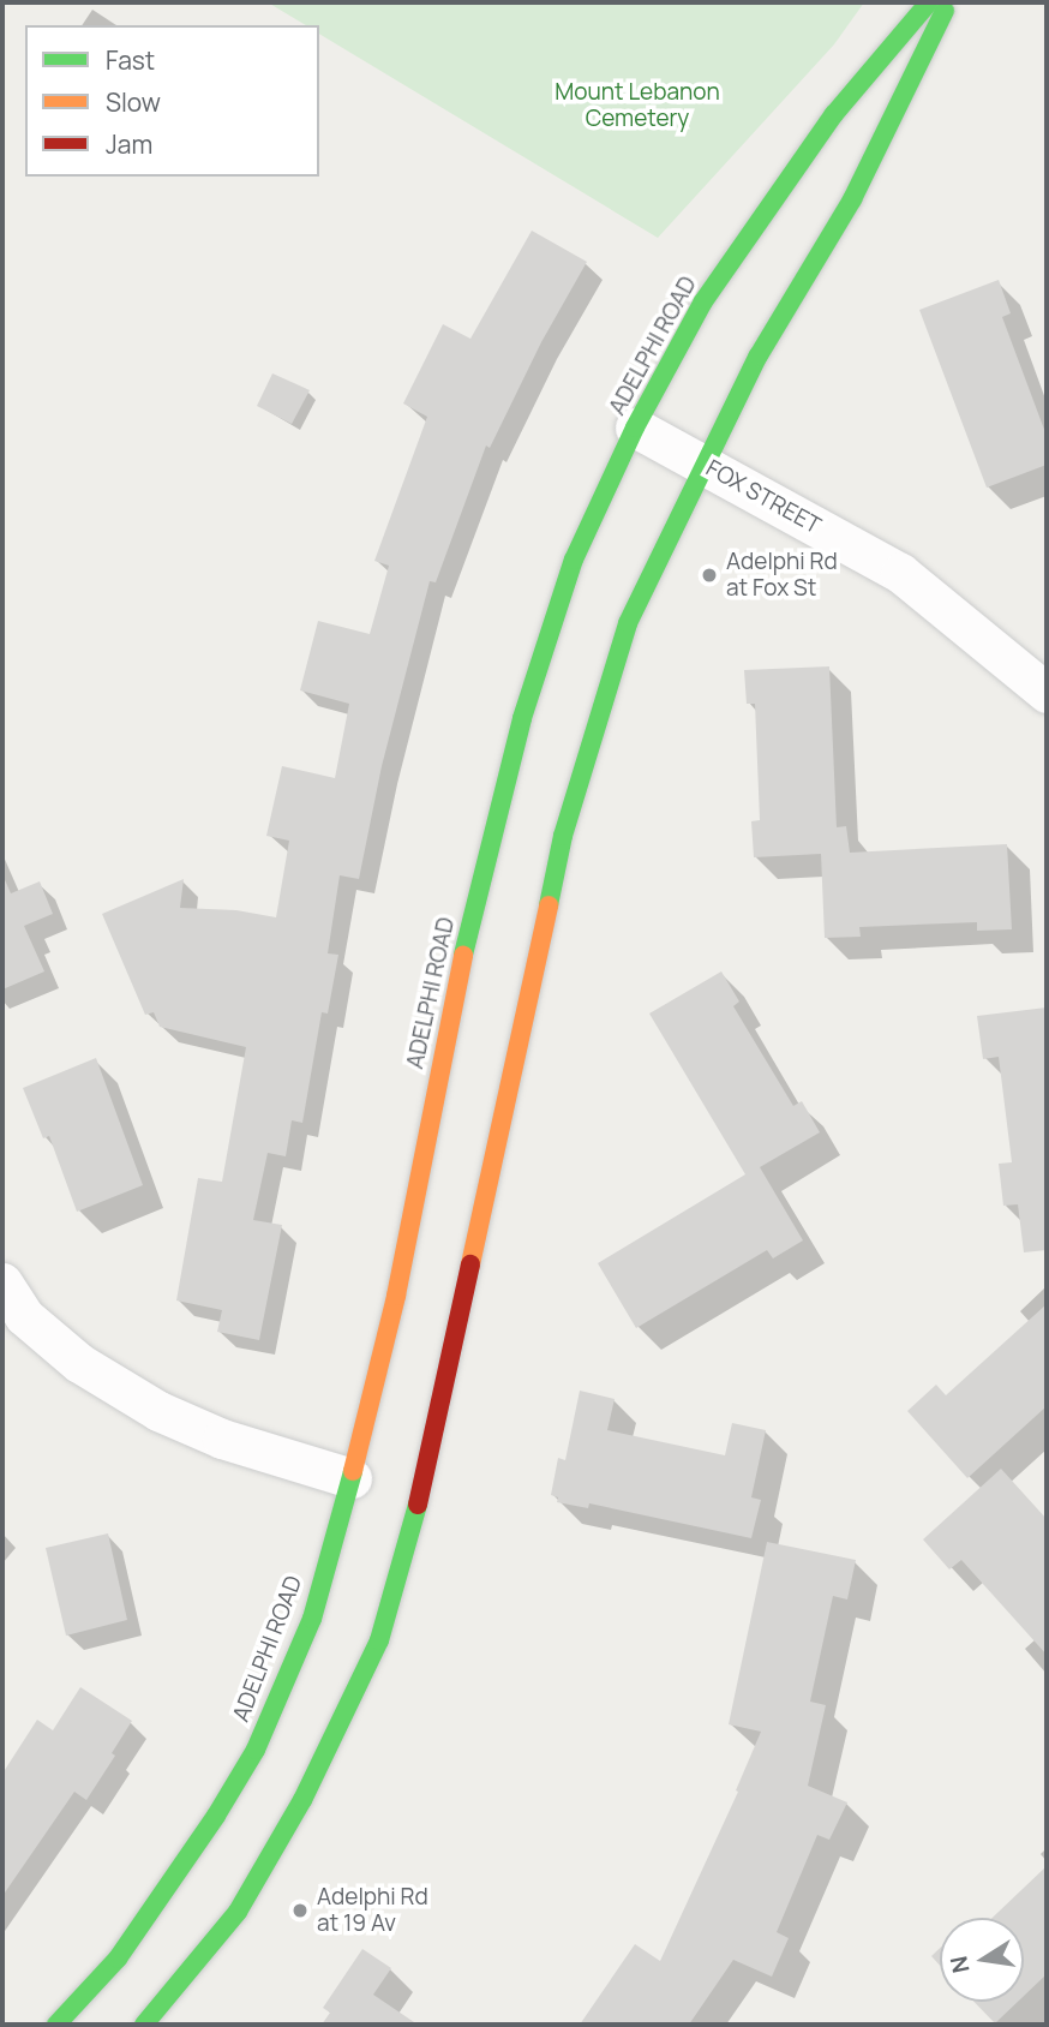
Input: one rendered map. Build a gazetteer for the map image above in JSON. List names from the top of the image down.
{
  "streets": {
    "main road": ["ADELPHI ROAD"],
    "street": ["FOX STREET"]
  },
  "crossings": [
    ["ADELPHI ROAD", "FOX STREET"]
  ],
  "parks": ["Mount Lebanon Cemetery"],
  "places": ["Adelphi Rd at Fox St", "Adelphi Rd at 19 Av"],
  "legend": ["Fast", "Slow", "Jam"],
  "north": "left"
}
